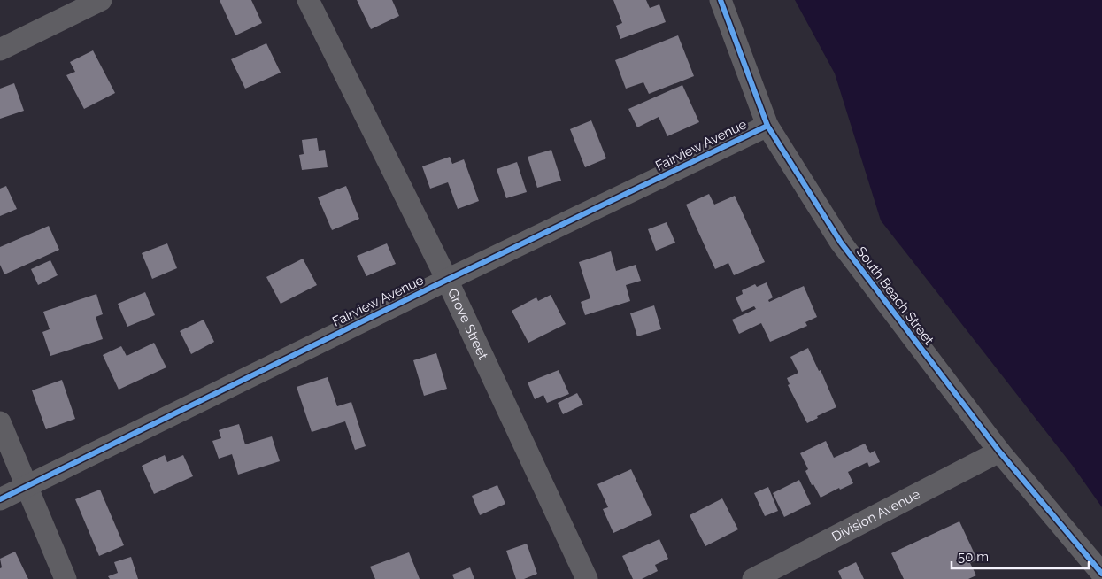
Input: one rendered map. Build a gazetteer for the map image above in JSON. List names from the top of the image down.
{
  "streets": {
    "street": [
      "Fairview Avenue",
      "South Beach Street",
      "Grove Street",
      "Division Avenue"
    ]
  },
  "crossings": [
    ["Fairview Avenue", "South Beach Street"],
    ["Fairview Avenue", "Grove Street"],
    ["South Beach Street", "Division Avenue"]
  ],
  "scale_bar": "50 m"
}
